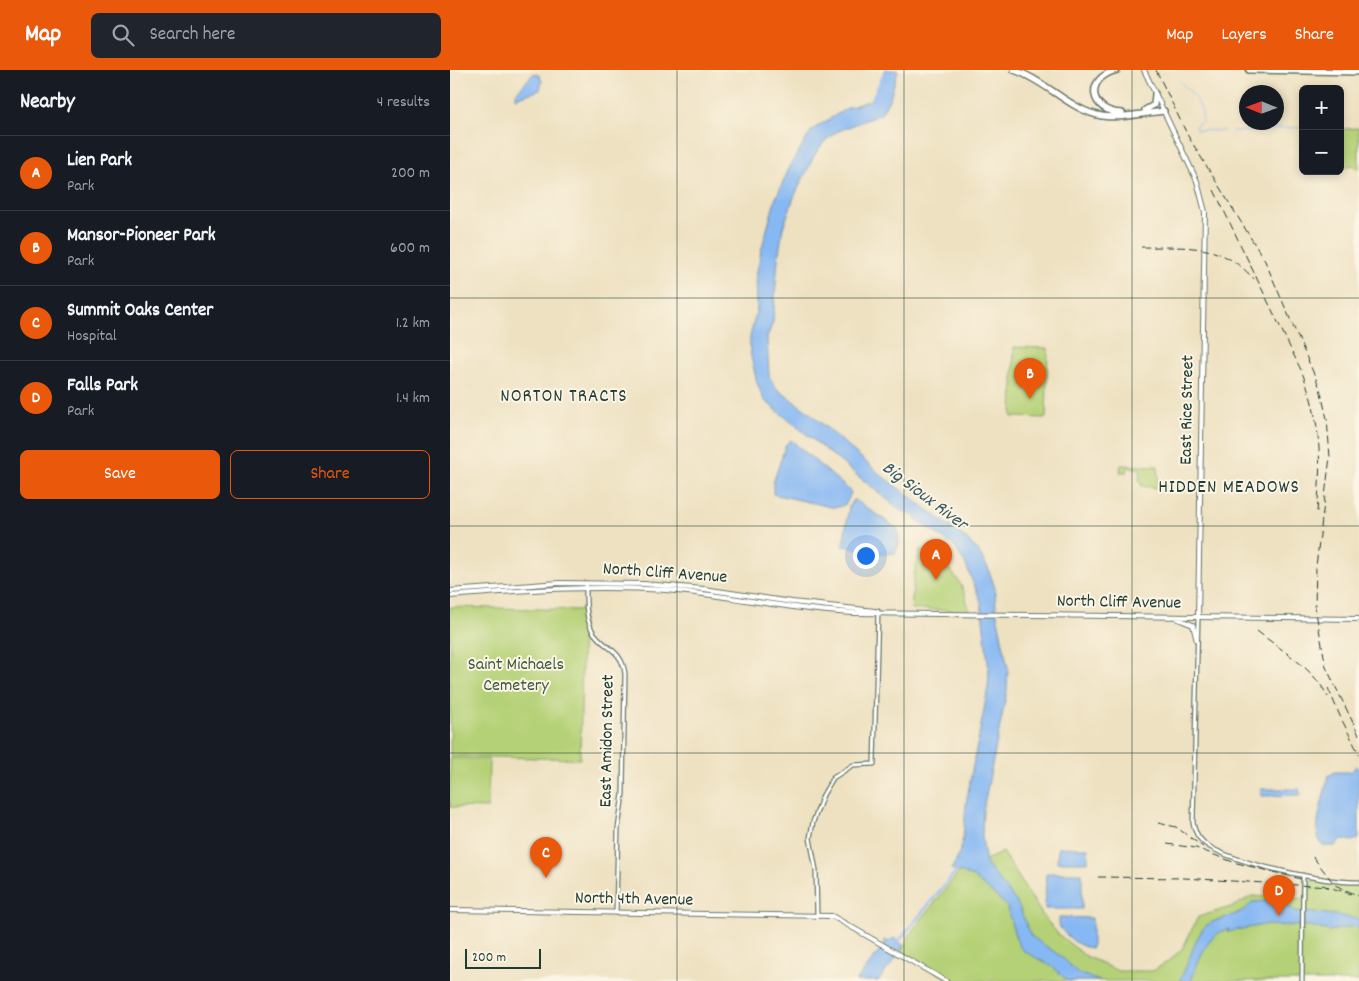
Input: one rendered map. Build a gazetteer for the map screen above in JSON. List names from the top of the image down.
{
  "streets": {
    "main road": ["East Rice Street", "North Cliff Avenue", "North 4th Avenue"],
    "street": ["East Amidon Street"]
  },
  "crossings": [
    ["East Rice Street", "North Cliff Avenue"],
    ["North Cliff Avenue", "East Amidon Street"],
    ["East Amidon Street", "North 4th Avenue"]
  ],
  "districts": ["NORTON TRACTS", "HIDDEN MEADOWS"],
  "water": ["Big Sioux River"],
  "parks": ["Saint Michaels Cemetery"],
  "scale_bar": "200 m",
  "north": "left",
  "page": {
    "header": "Map",
    "search": "Search here",
    "nav": ["Map", "Layers", "Share"],
    "heading": ["Nearby", "4 results"],
    "map_buttons": ["+", "−"],
    "list": [
      {
        "mark": "A",
        "name": "Lien Park",
        "note": "Park",
        "value": "200 m"
      },
      {
        "mark": "B",
        "name": "Mansor-Pioneer Park",
        "note": "Park",
        "value": "600 m"
      },
      {
        "mark": "C",
        "name": "Summit Oaks Center",
        "note": "Hospital",
        "value": "1.2 km"
      },
      {
        "mark": "D",
        "name": "Falls Park",
        "note": "Park",
        "value": "1.4 km"
      }
    ],
    "pins": [
      "B",
      "A",
      "C",
      "D"
    ],
    "buttons": ["Save", "Share"],
    "scale": "200 m"
  }
}
